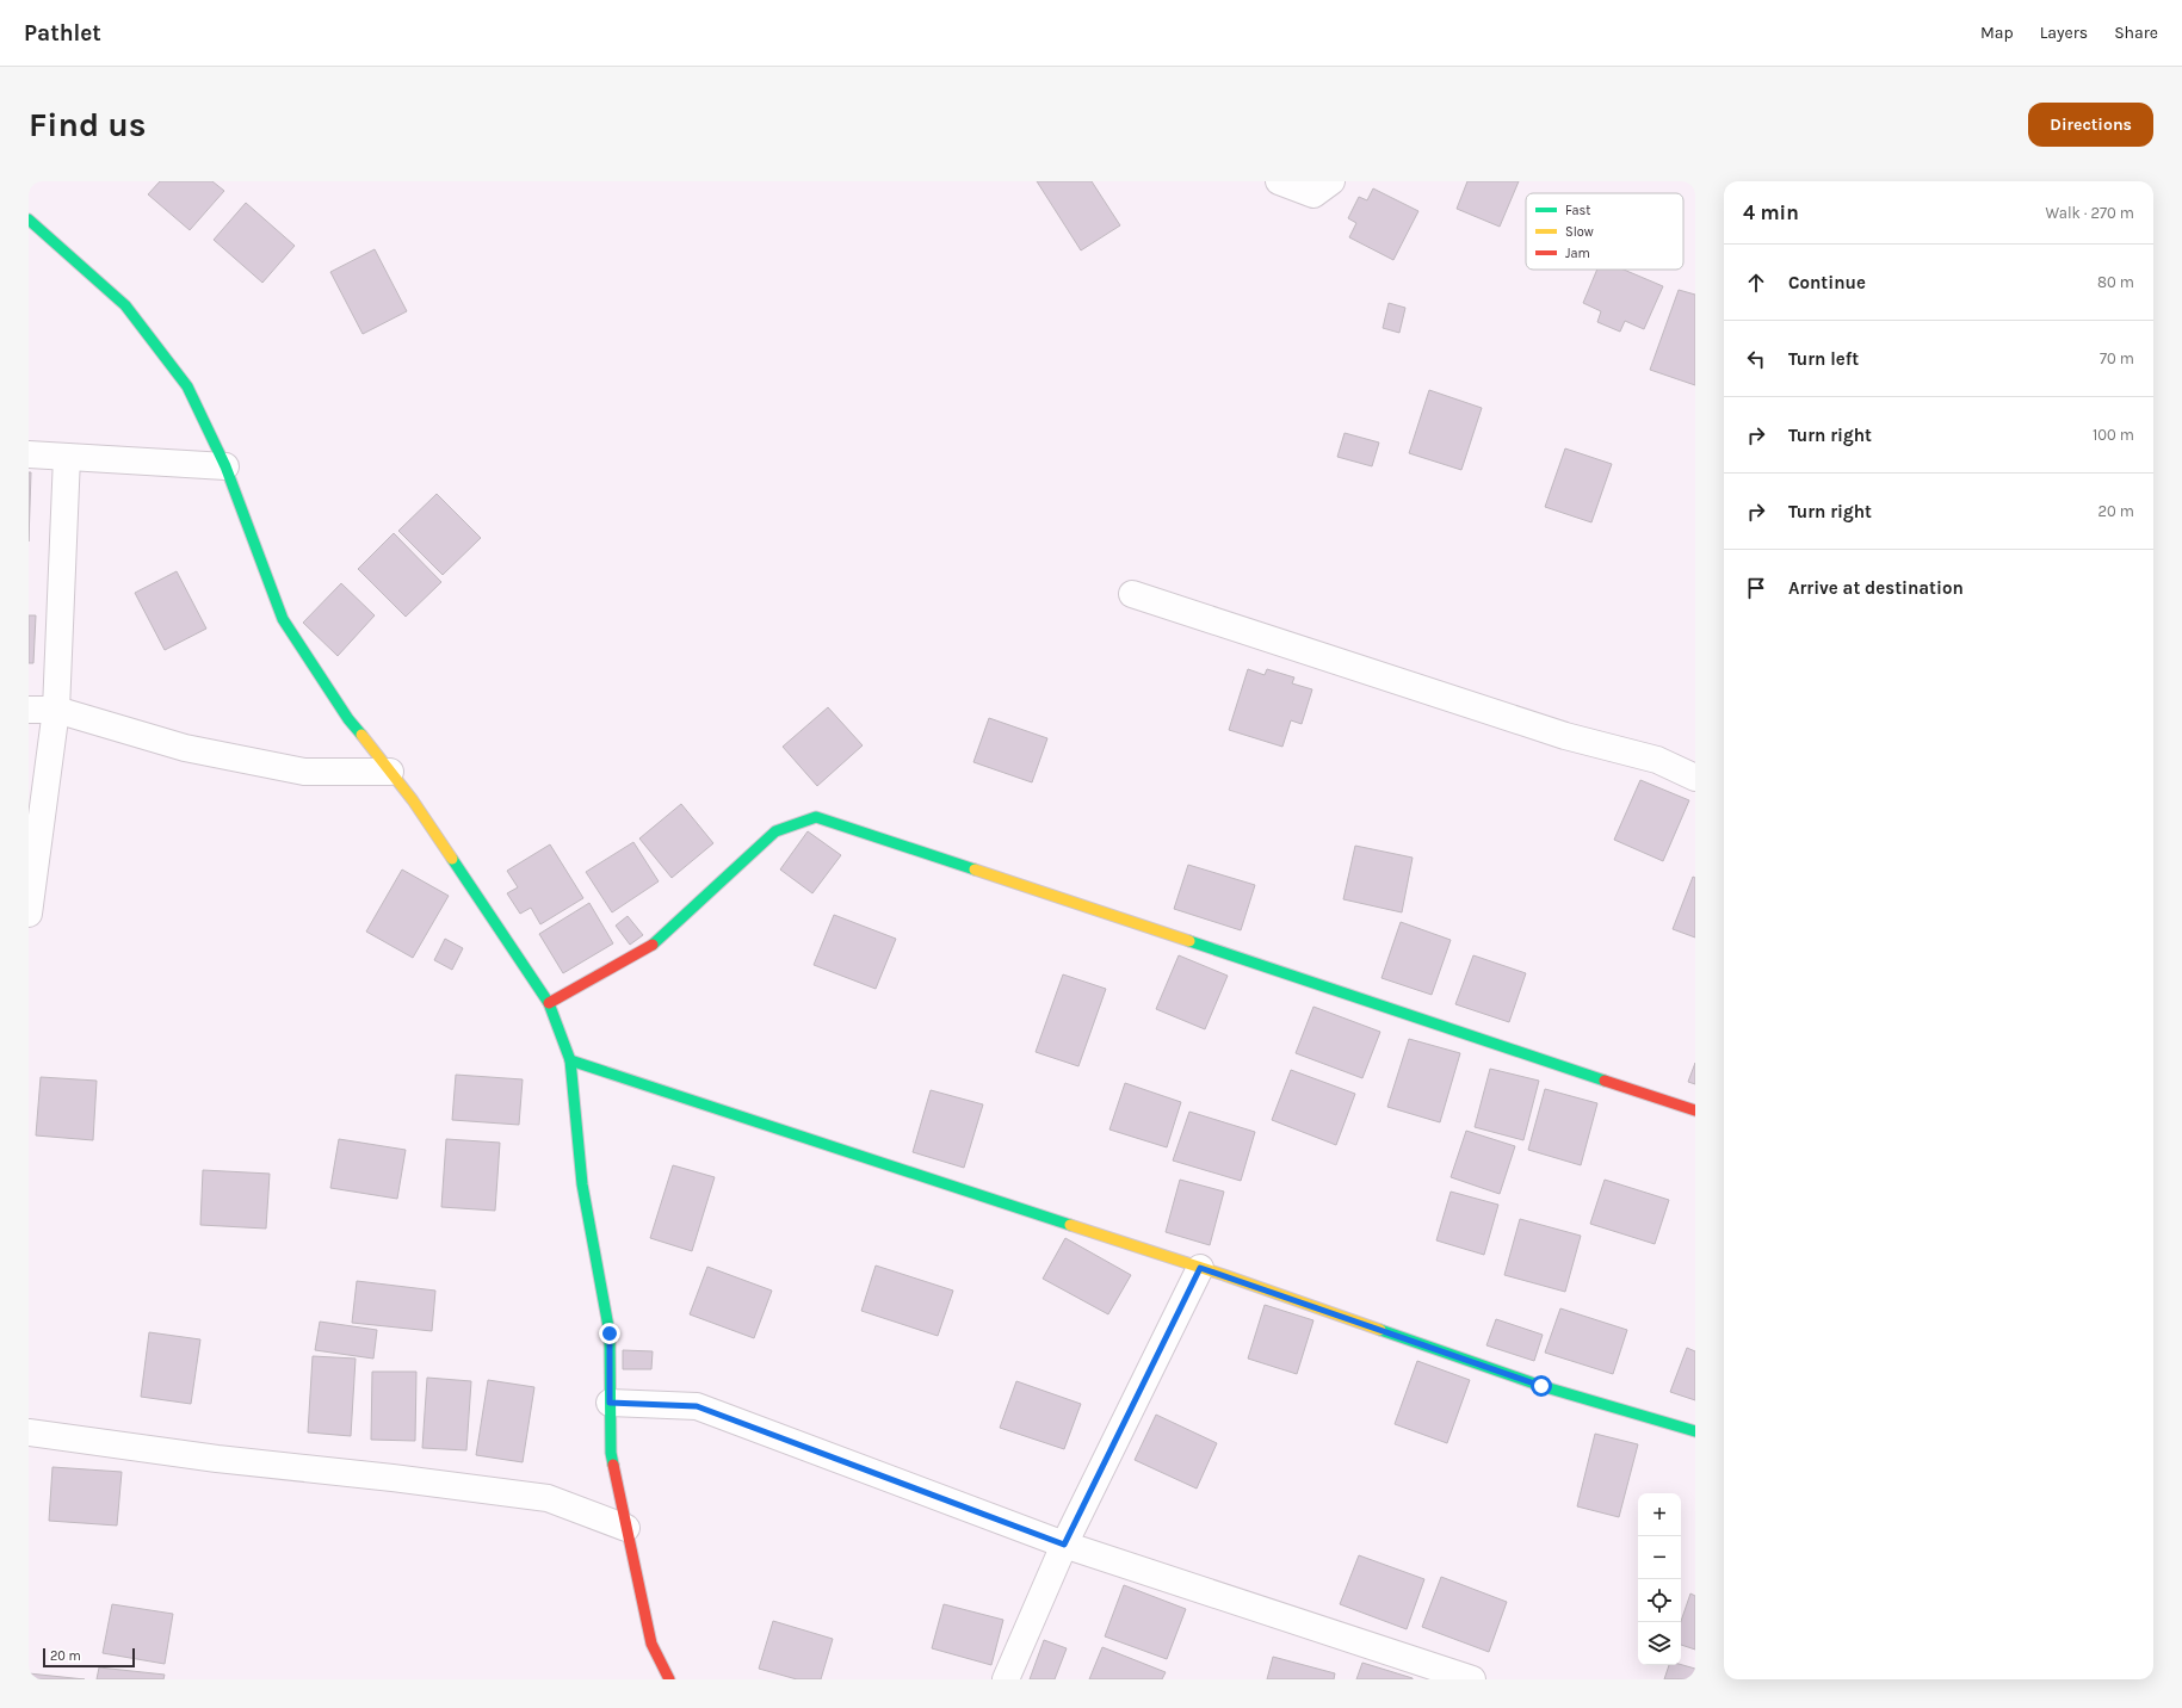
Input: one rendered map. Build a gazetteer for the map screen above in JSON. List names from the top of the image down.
{
  "legend": ["Fast", "Slow", "Jam"],
  "scale_bar": "20 m",
  "page": {
    "header": "Pathlet",
    "nav": ["Map", "Layers", "Share"],
    "buttons": "Directions",
    "title": "Find us",
    "heading": ["4 min", "Walk · 270 m"],
    "list": [
      ["Continue", "80 m"],
      ["Turn left", "70 m"],
      ["Turn right", "100 m"],
      ["Turn right", "20 m"],
      "Arrive at destination"
    ],
    "map_buttons": ["+", "−"],
    "scale": "20 m"
  }
}
